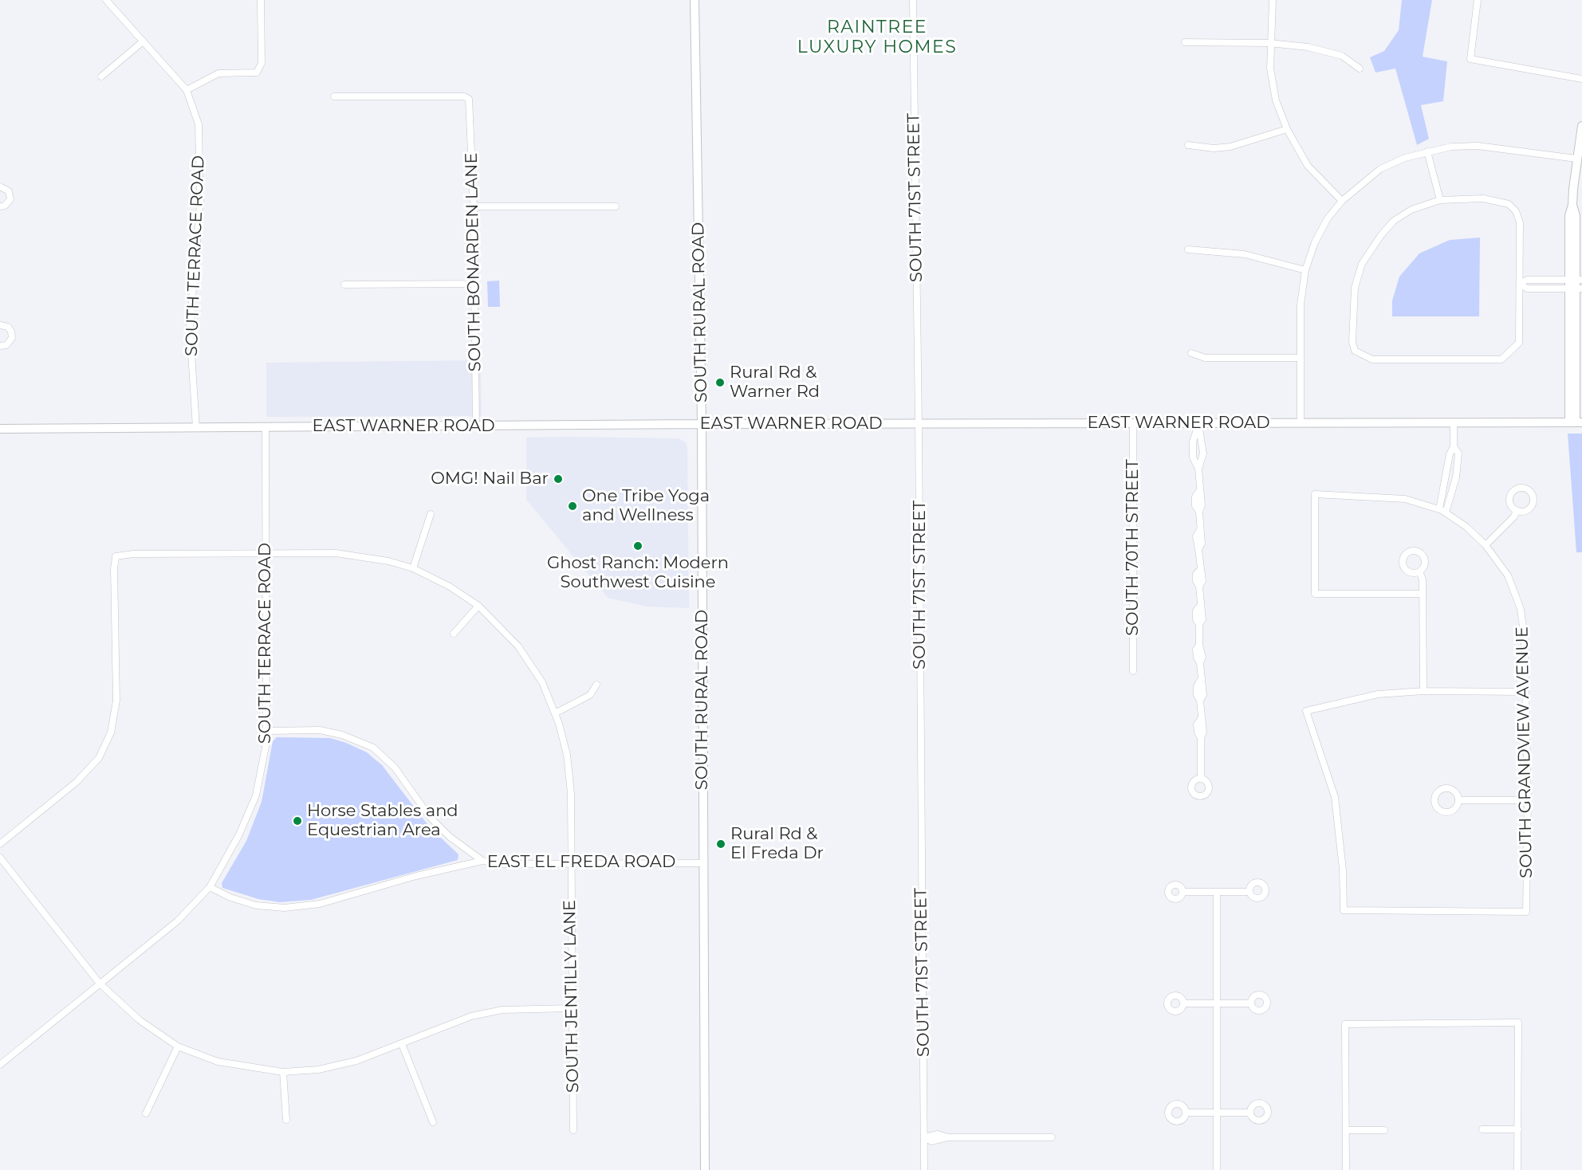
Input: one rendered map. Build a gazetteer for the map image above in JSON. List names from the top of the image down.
{
  "streets": {
    "main road": ["SOUTH RURAL ROAD", "EAST WARNER ROAD"],
    "street": [
      "SOUTH 71ST STREET",
      "SOUTH TERRACE ROAD",
      "SOUTH BONARDEN LANE",
      "SOUTH 70TH STREET",
      "SOUTH GRANDVIEW AVENUE",
      "EAST EL FREDA ROAD",
      "SOUTH JENTILLY LANE"
    ]
  },
  "crossings": [
    ["SOUTH 71ST STREET", "EAST WARNER ROAD"],
    ["SOUTH TERRACE ROAD", "EAST WARNER ROAD"],
    ["SOUTH TERRACE ROAD", "EAST EL FREDA ROAD"],
    ["SOUTH TERRACE ROAD", "SOUTH JENTILLY LANE"],
    ["SOUTH BONARDEN LANE", "EAST WARNER ROAD"],
    ["SOUTH RURAL ROAD", "EAST WARNER ROAD"],
    ["SOUTH RURAL ROAD", "EAST EL FREDA ROAD"],
    ["EAST WARNER ROAD", "SOUTH 70TH STREET"],
    ["EAST EL FREDA ROAD", "SOUTH JENTILLY LANE"]
  ],
  "districts": ["RAINTREE LUXURY HOMES"],
  "places": [
    "Rural Rd & Warner Rd",
    "OMG! Nail Bar",
    "One Tribe Yoga and Wellness",
    "Ghost Ranch: Modern Southwest Cuisine",
    "Horse Stables and Equestrian Area",
    "Rural Rd & El Freda Dr"
  ]
}
